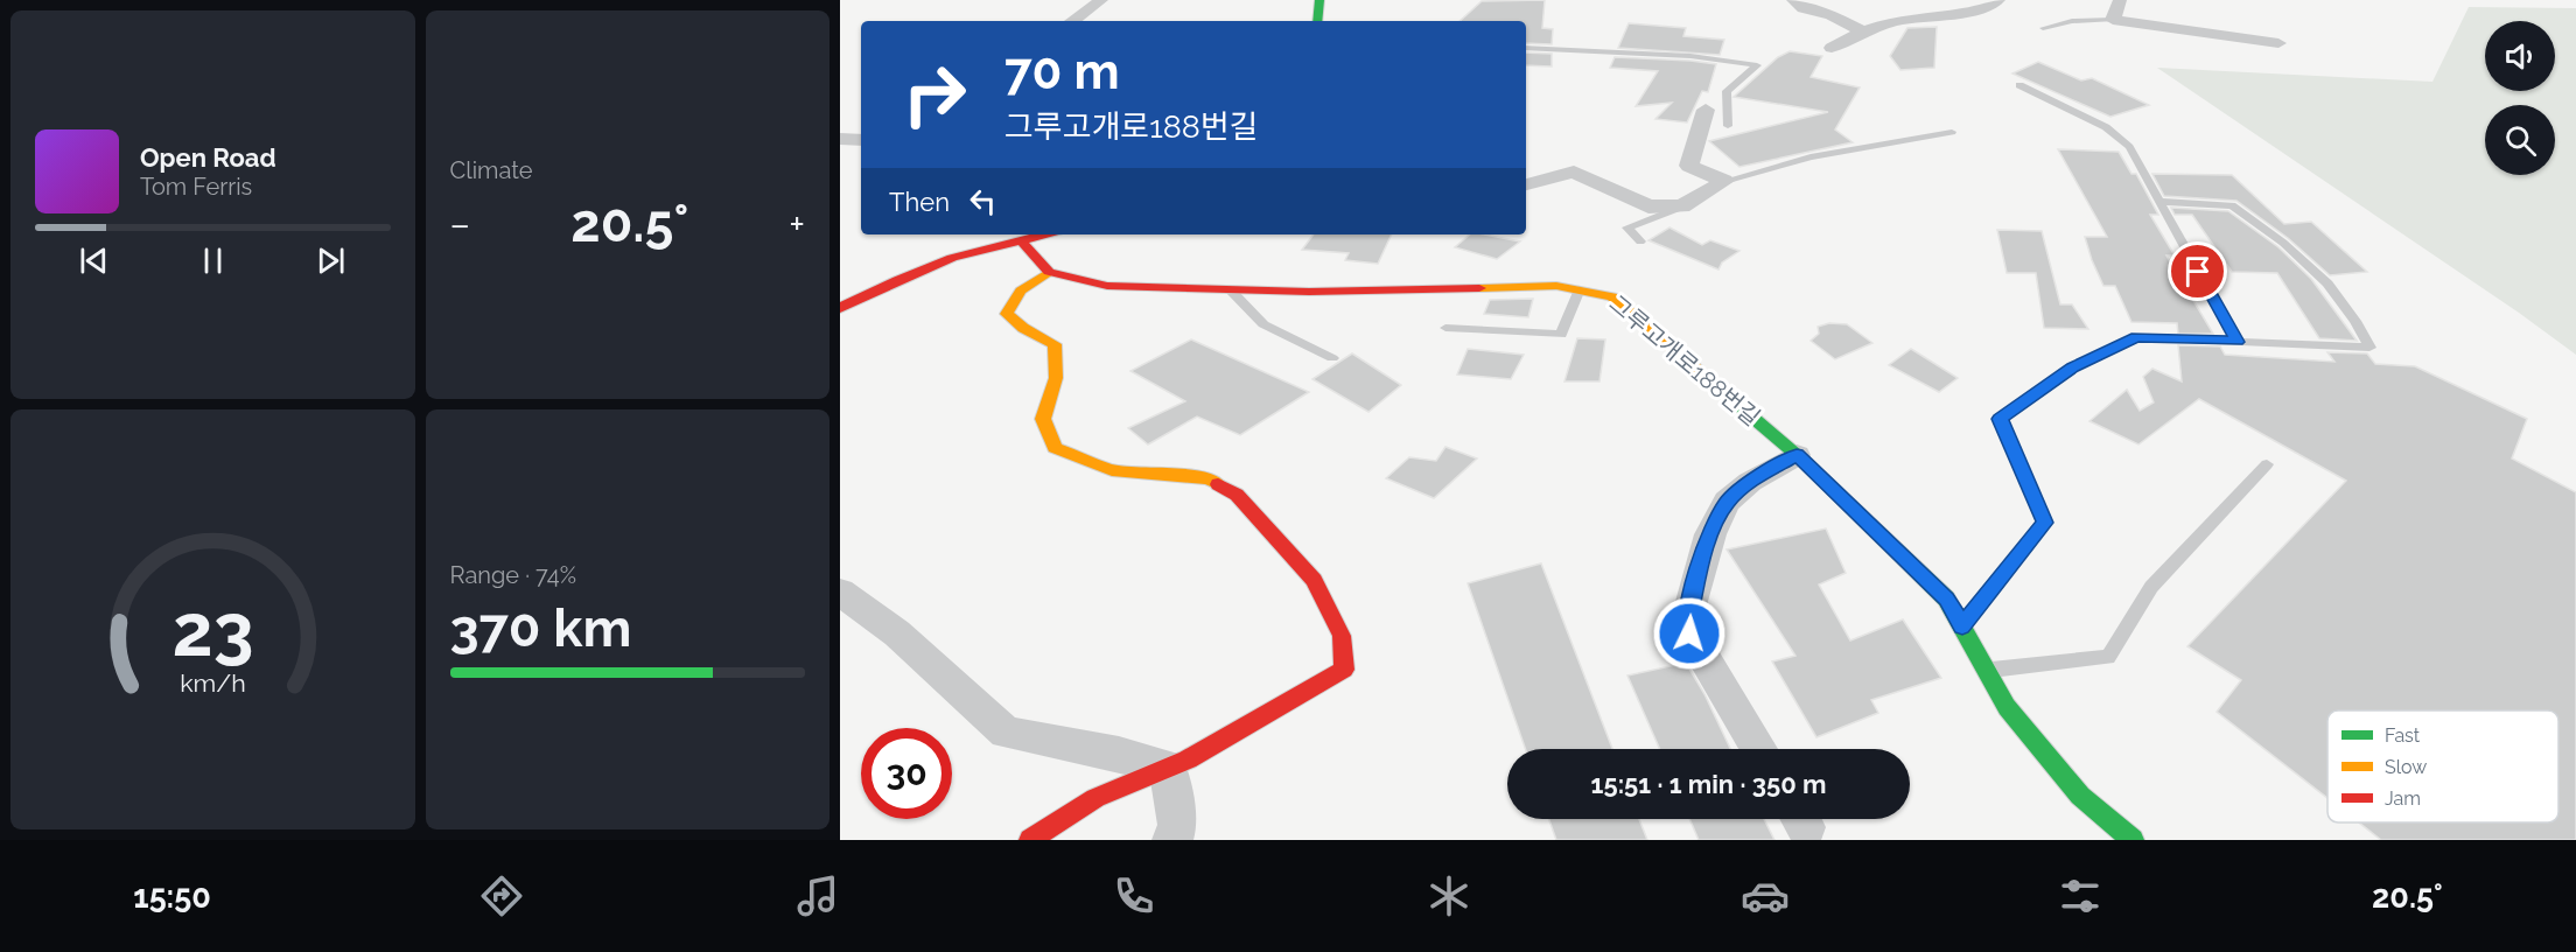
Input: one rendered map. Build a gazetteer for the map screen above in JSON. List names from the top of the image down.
{
  "streets": {
    "street": ["그루고개로188번길"]
  },
  "legend": ["Fast", "Slow", "Jam"],
  "page": {
    "tile": [
      "Climate",
      ["Range · 74%", "370 km"]
    ],
    "turn": ["70 m", "그루고개로188번길"],
    "song": ["Open Road", "Tom Ferris"],
    "then": "Then",
    "heat": ["−", "20.5°", "+"],
    "limit": "30",
    "trip": "15:51 · 1 min · 350 m",
    "tabs": ["15:50", "20.5°"],
    "gauge": ["23", "km/h"]
  }
}
